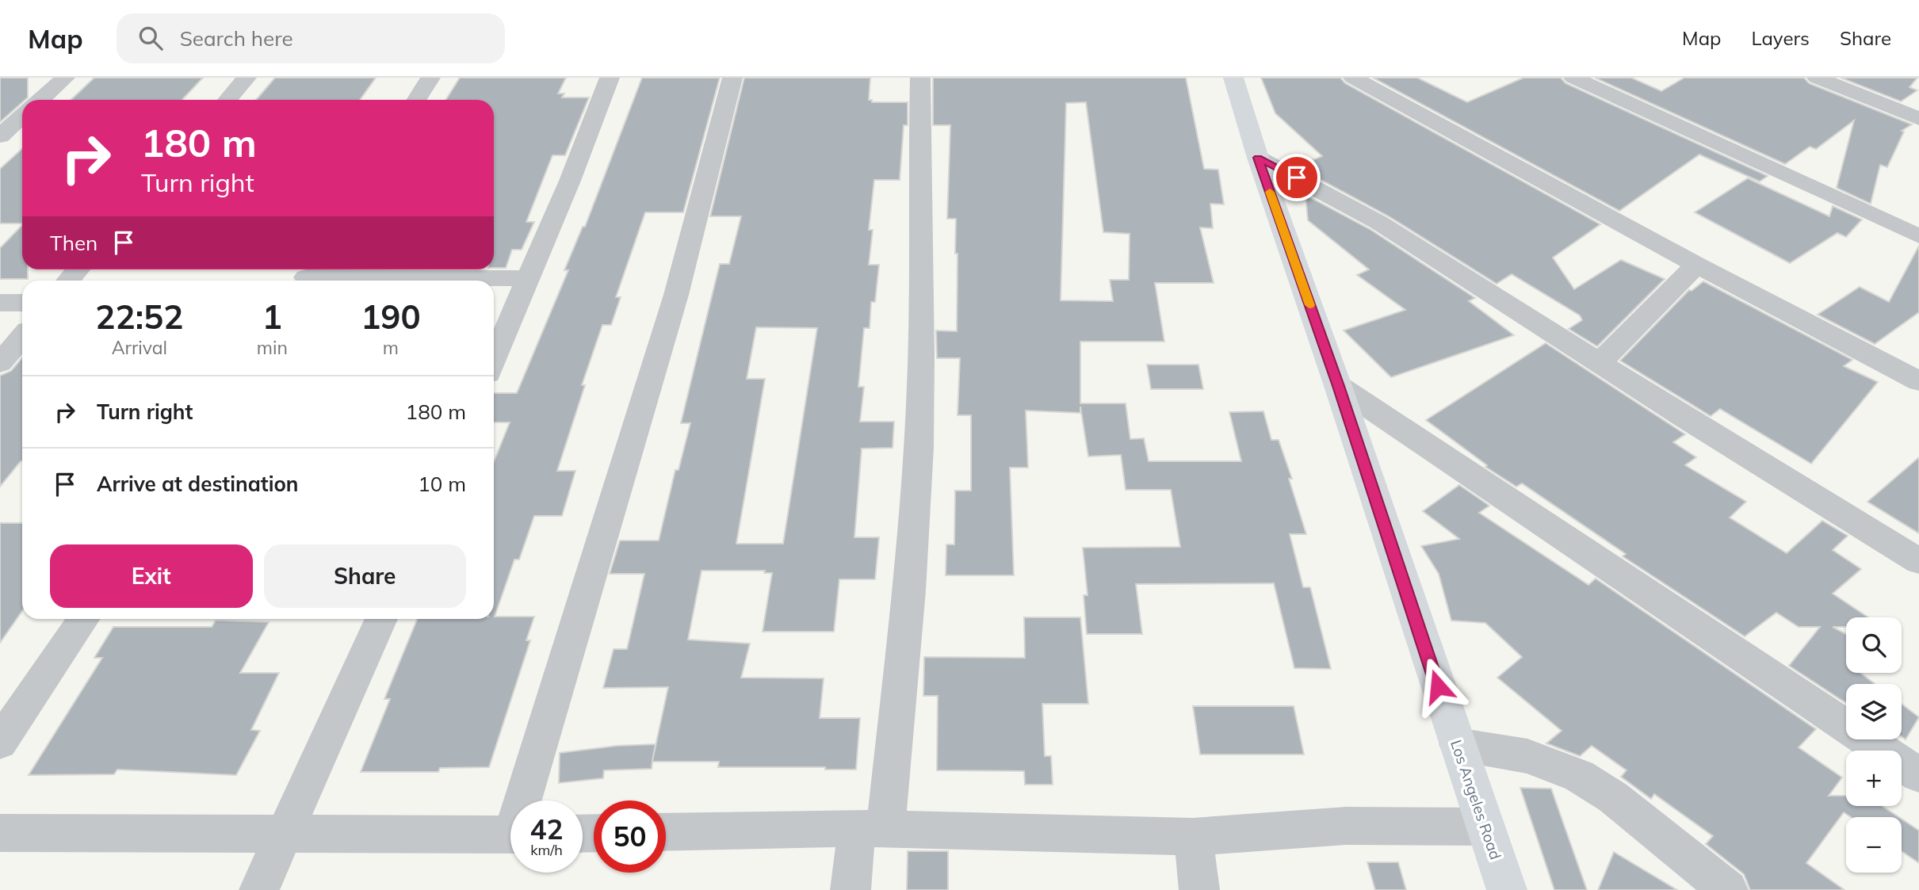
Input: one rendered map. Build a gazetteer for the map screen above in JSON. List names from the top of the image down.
{
  "streets": {
    "main road": ["Los Angeles Road"]
  },
  "page": {
    "header": "Map",
    "search": "Search here",
    "nav": ["Map", "Layers", "Share"],
    "turn": ["180 m", "Turn right"],
    "then": "Then",
    "eta": [
      "22:52",
      "Arrival",
      "1",
      "min",
      "190",
      "m"
    ],
    "list": [
      {
        "name": "Turn right",
        "value": "180 m"
      },
      {
        "name": "Arrive at destination",
        "value": "10 m"
      }
    ],
    "buttons": ["Exit", "Share"],
    "map_buttons": ["+", "−"],
    "speed": "42 km/h",
    "limit": "50"
  }
}
